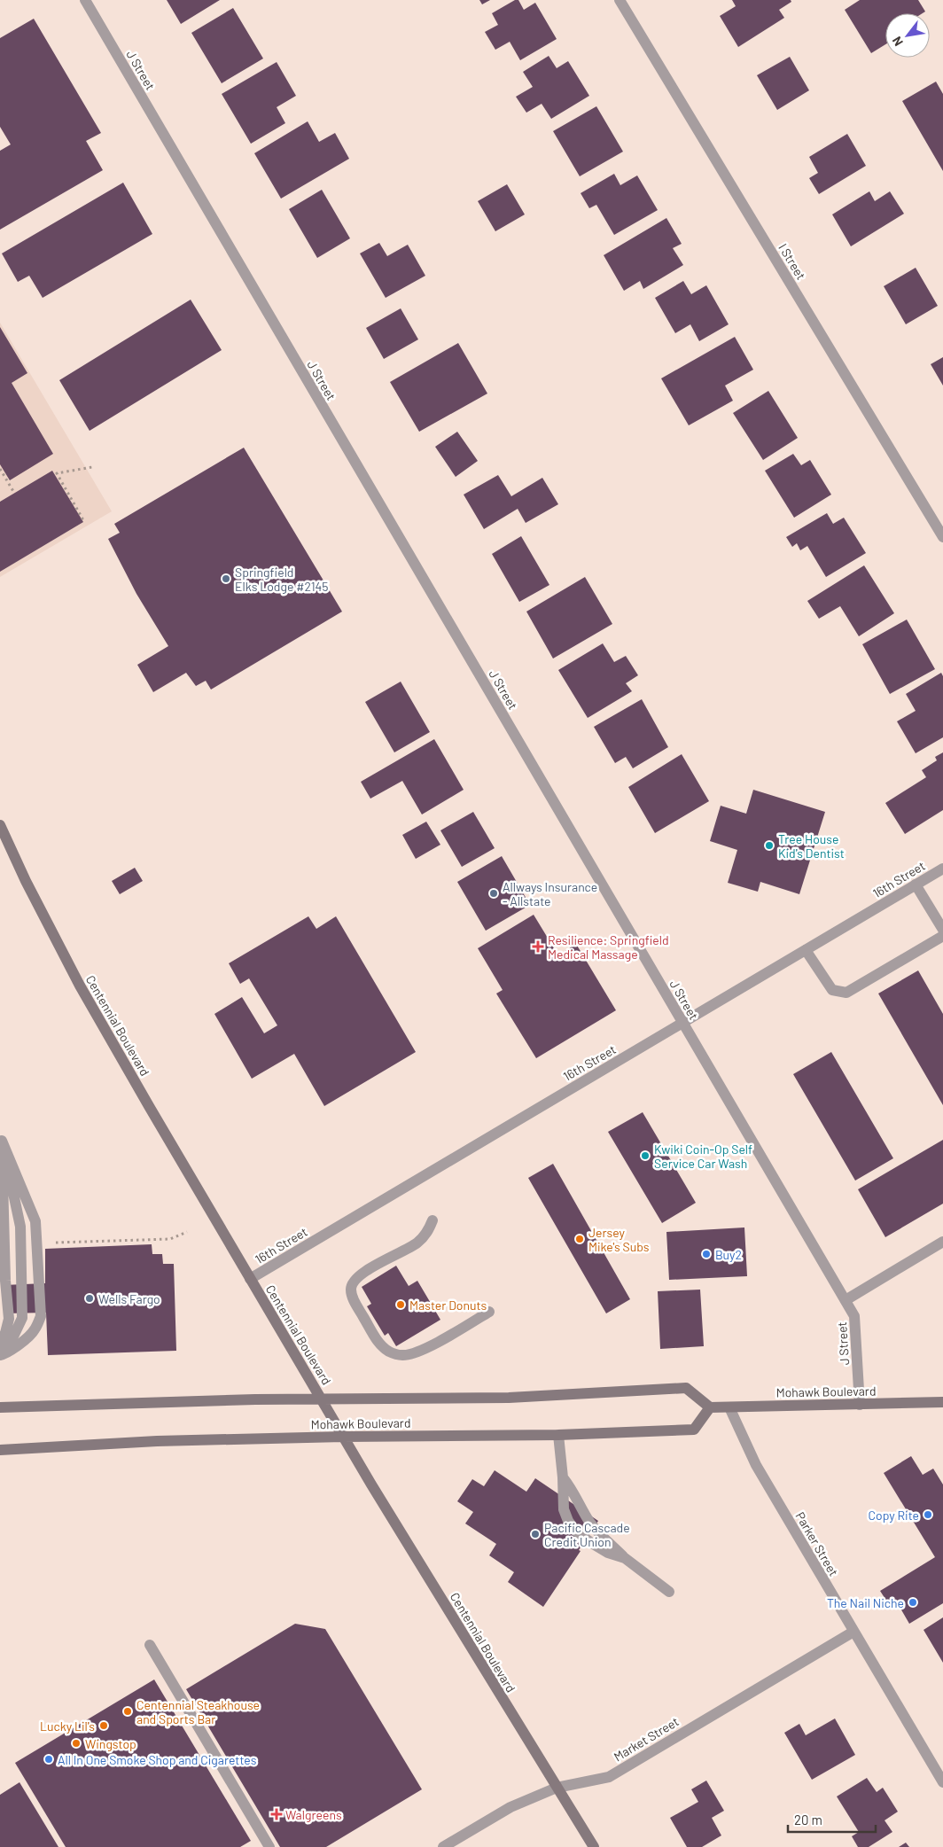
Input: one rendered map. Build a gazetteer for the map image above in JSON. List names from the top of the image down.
{
  "streets": {
    "main road": ["Centennial Boulevard", "Mohawk Boulevard"],
    "street": [
      "J Street",
      "I Street",
      "16th Street",
      "Parker Street",
      "Market Street"
    ]
  },
  "crossings": [
    ["J Street", "16th Street"],
    ["J Street", "Mohawk Boulevard"],
    ["16th Street", "Centennial Boulevard"],
    ["Centennial Boulevard", "Mohawk Boulevard"],
    ["Centennial Boulevard", "Market Street"],
    ["Mohawk Boulevard", "Parker Street"],
    ["Parker Street", "Market Street"]
  ],
  "places": {
    "other": [
      "Springfield Elks Lodge #2145",
      "Tree House Kid's Dentist",
      "Allways Insurance - Allstate",
      "Kwiki Coin-Op Self Service Car Wash",
      "Jersey Mike's Subs",
      "Buy2",
      "Wells Fargo",
      "Master Donuts",
      "Copy Rite",
      "Pacific Cascade Credit Union",
      "The Nail Niche",
      "Centennial Steakhouse and Sports Bar",
      "Lucky Lil's",
      "Wingstop",
      "All In One Smoke Shop and Cigarettes"
    ],
    "health": ["Resilience: Springfield Medical Massage", "Walgreens"]
  },
  "scale_bar": "20 m",
  "north": "bottom left"
}
